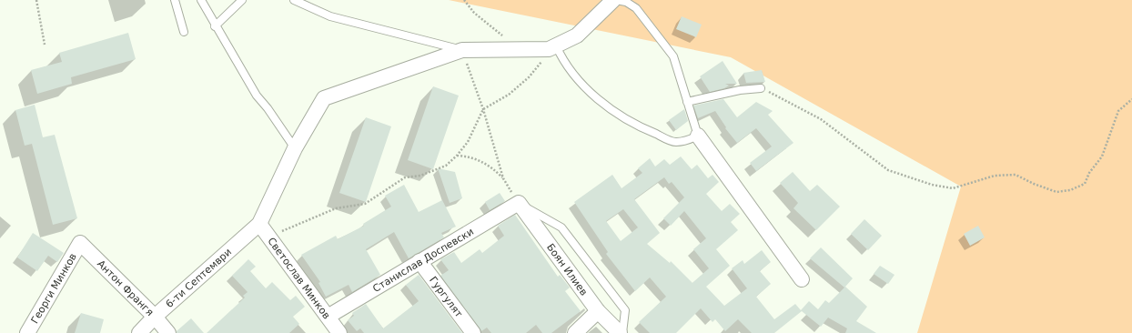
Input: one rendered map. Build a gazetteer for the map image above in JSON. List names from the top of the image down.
{
  "streets": {
    "street": [
      "Станислав Доспевски",
      "Боян Илиев",
      "6-ти Септември",
      "Светослав Минков",
      "Антон Франгя",
      "Георги Минков",
      "Гургулят"
    ]
  },
  "crossings": [
    ["Станислав Доспевски", "Боян Илиев"],
    ["Станислав Доспевски", "Светослав Минков"],
    ["Станислав Доспевски", "Гургулят"],
    ["6-ти Септември", "Светослав Минков"],
    ["6-ти Септември", "Антон Франгя"],
    ["Антон Франгя", "Георги Минков"]
  ]
}
